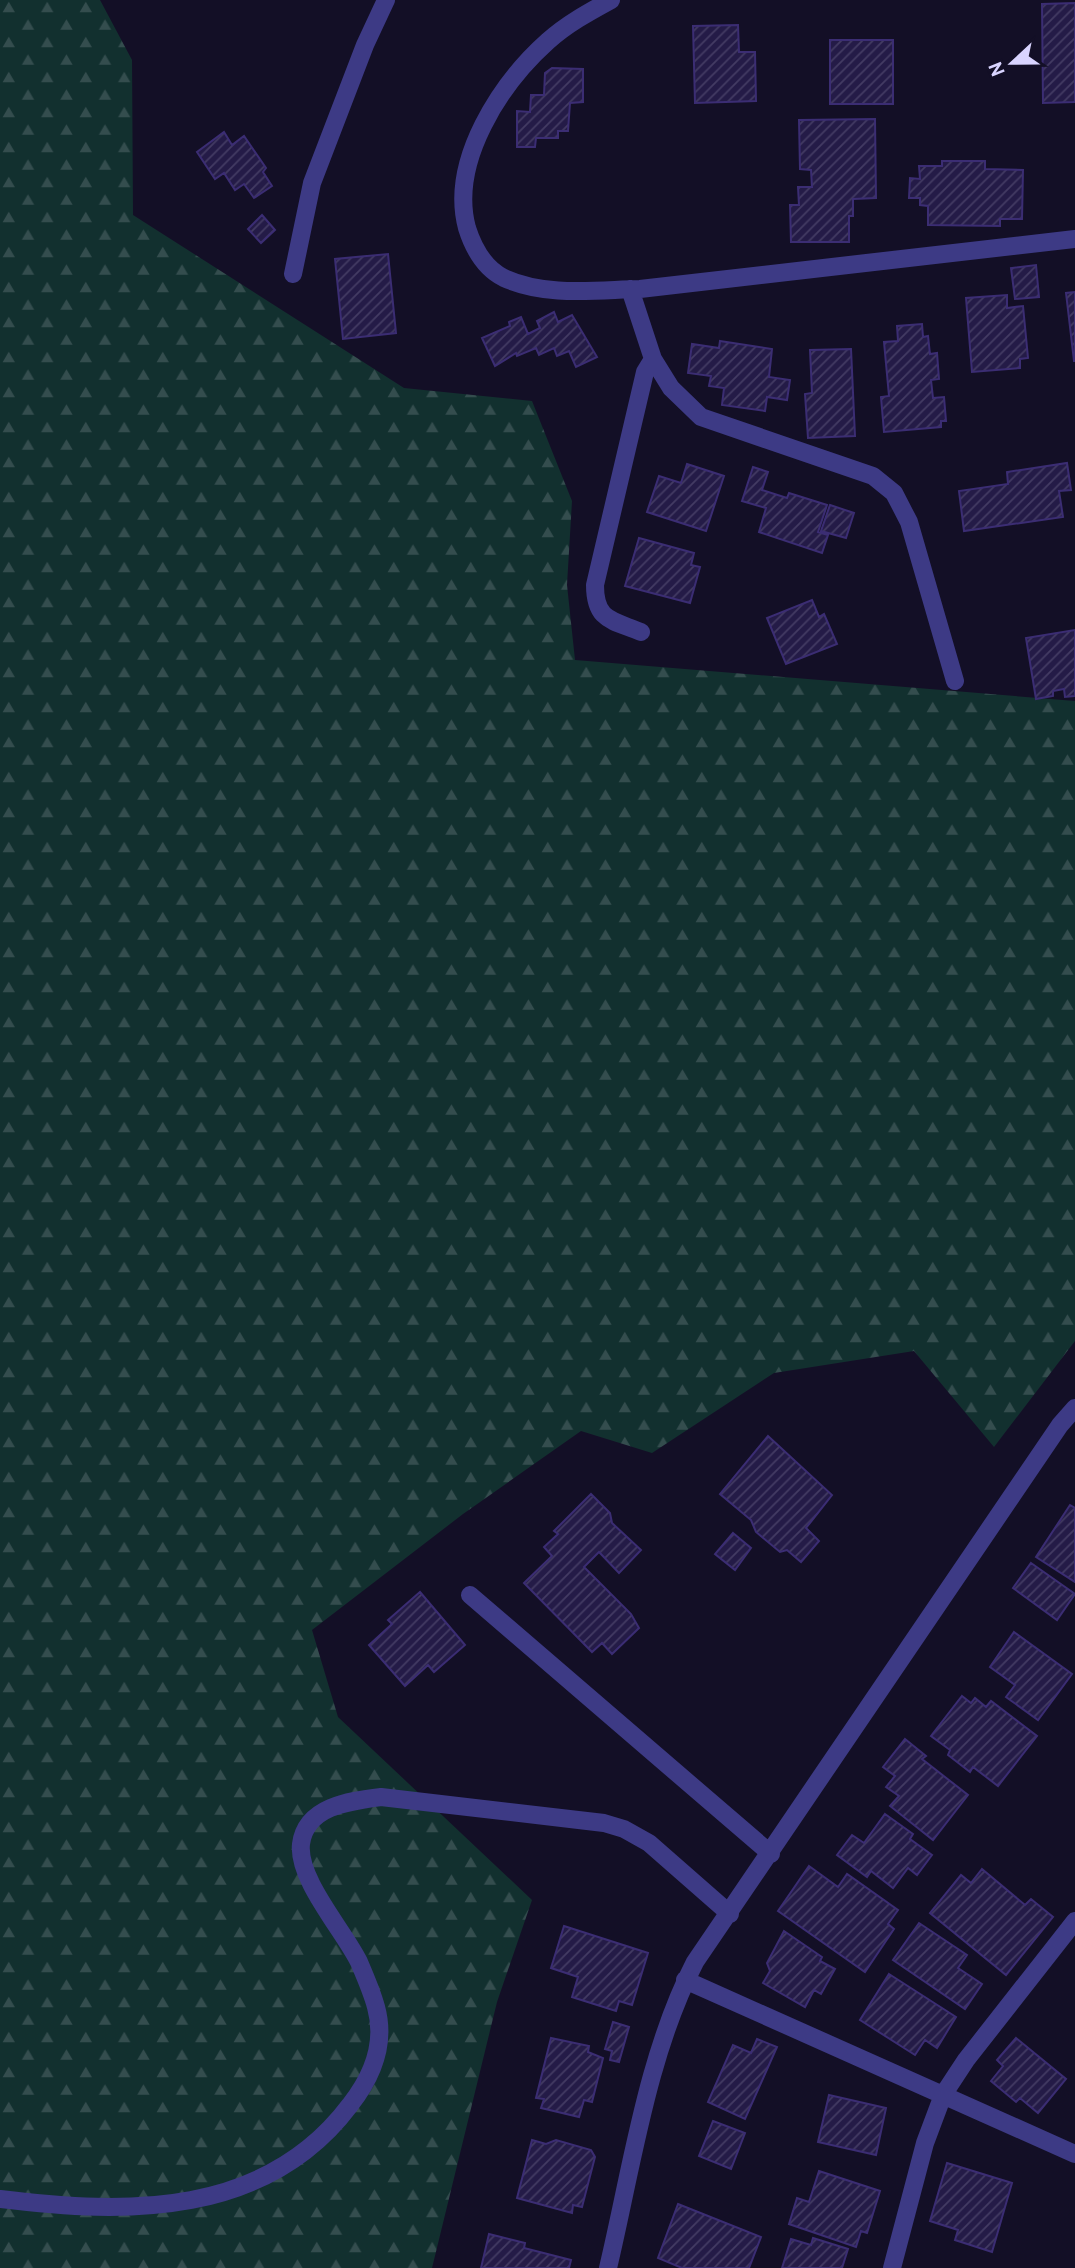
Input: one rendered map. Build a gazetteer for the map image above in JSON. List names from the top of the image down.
{
  "north": "left"
}
